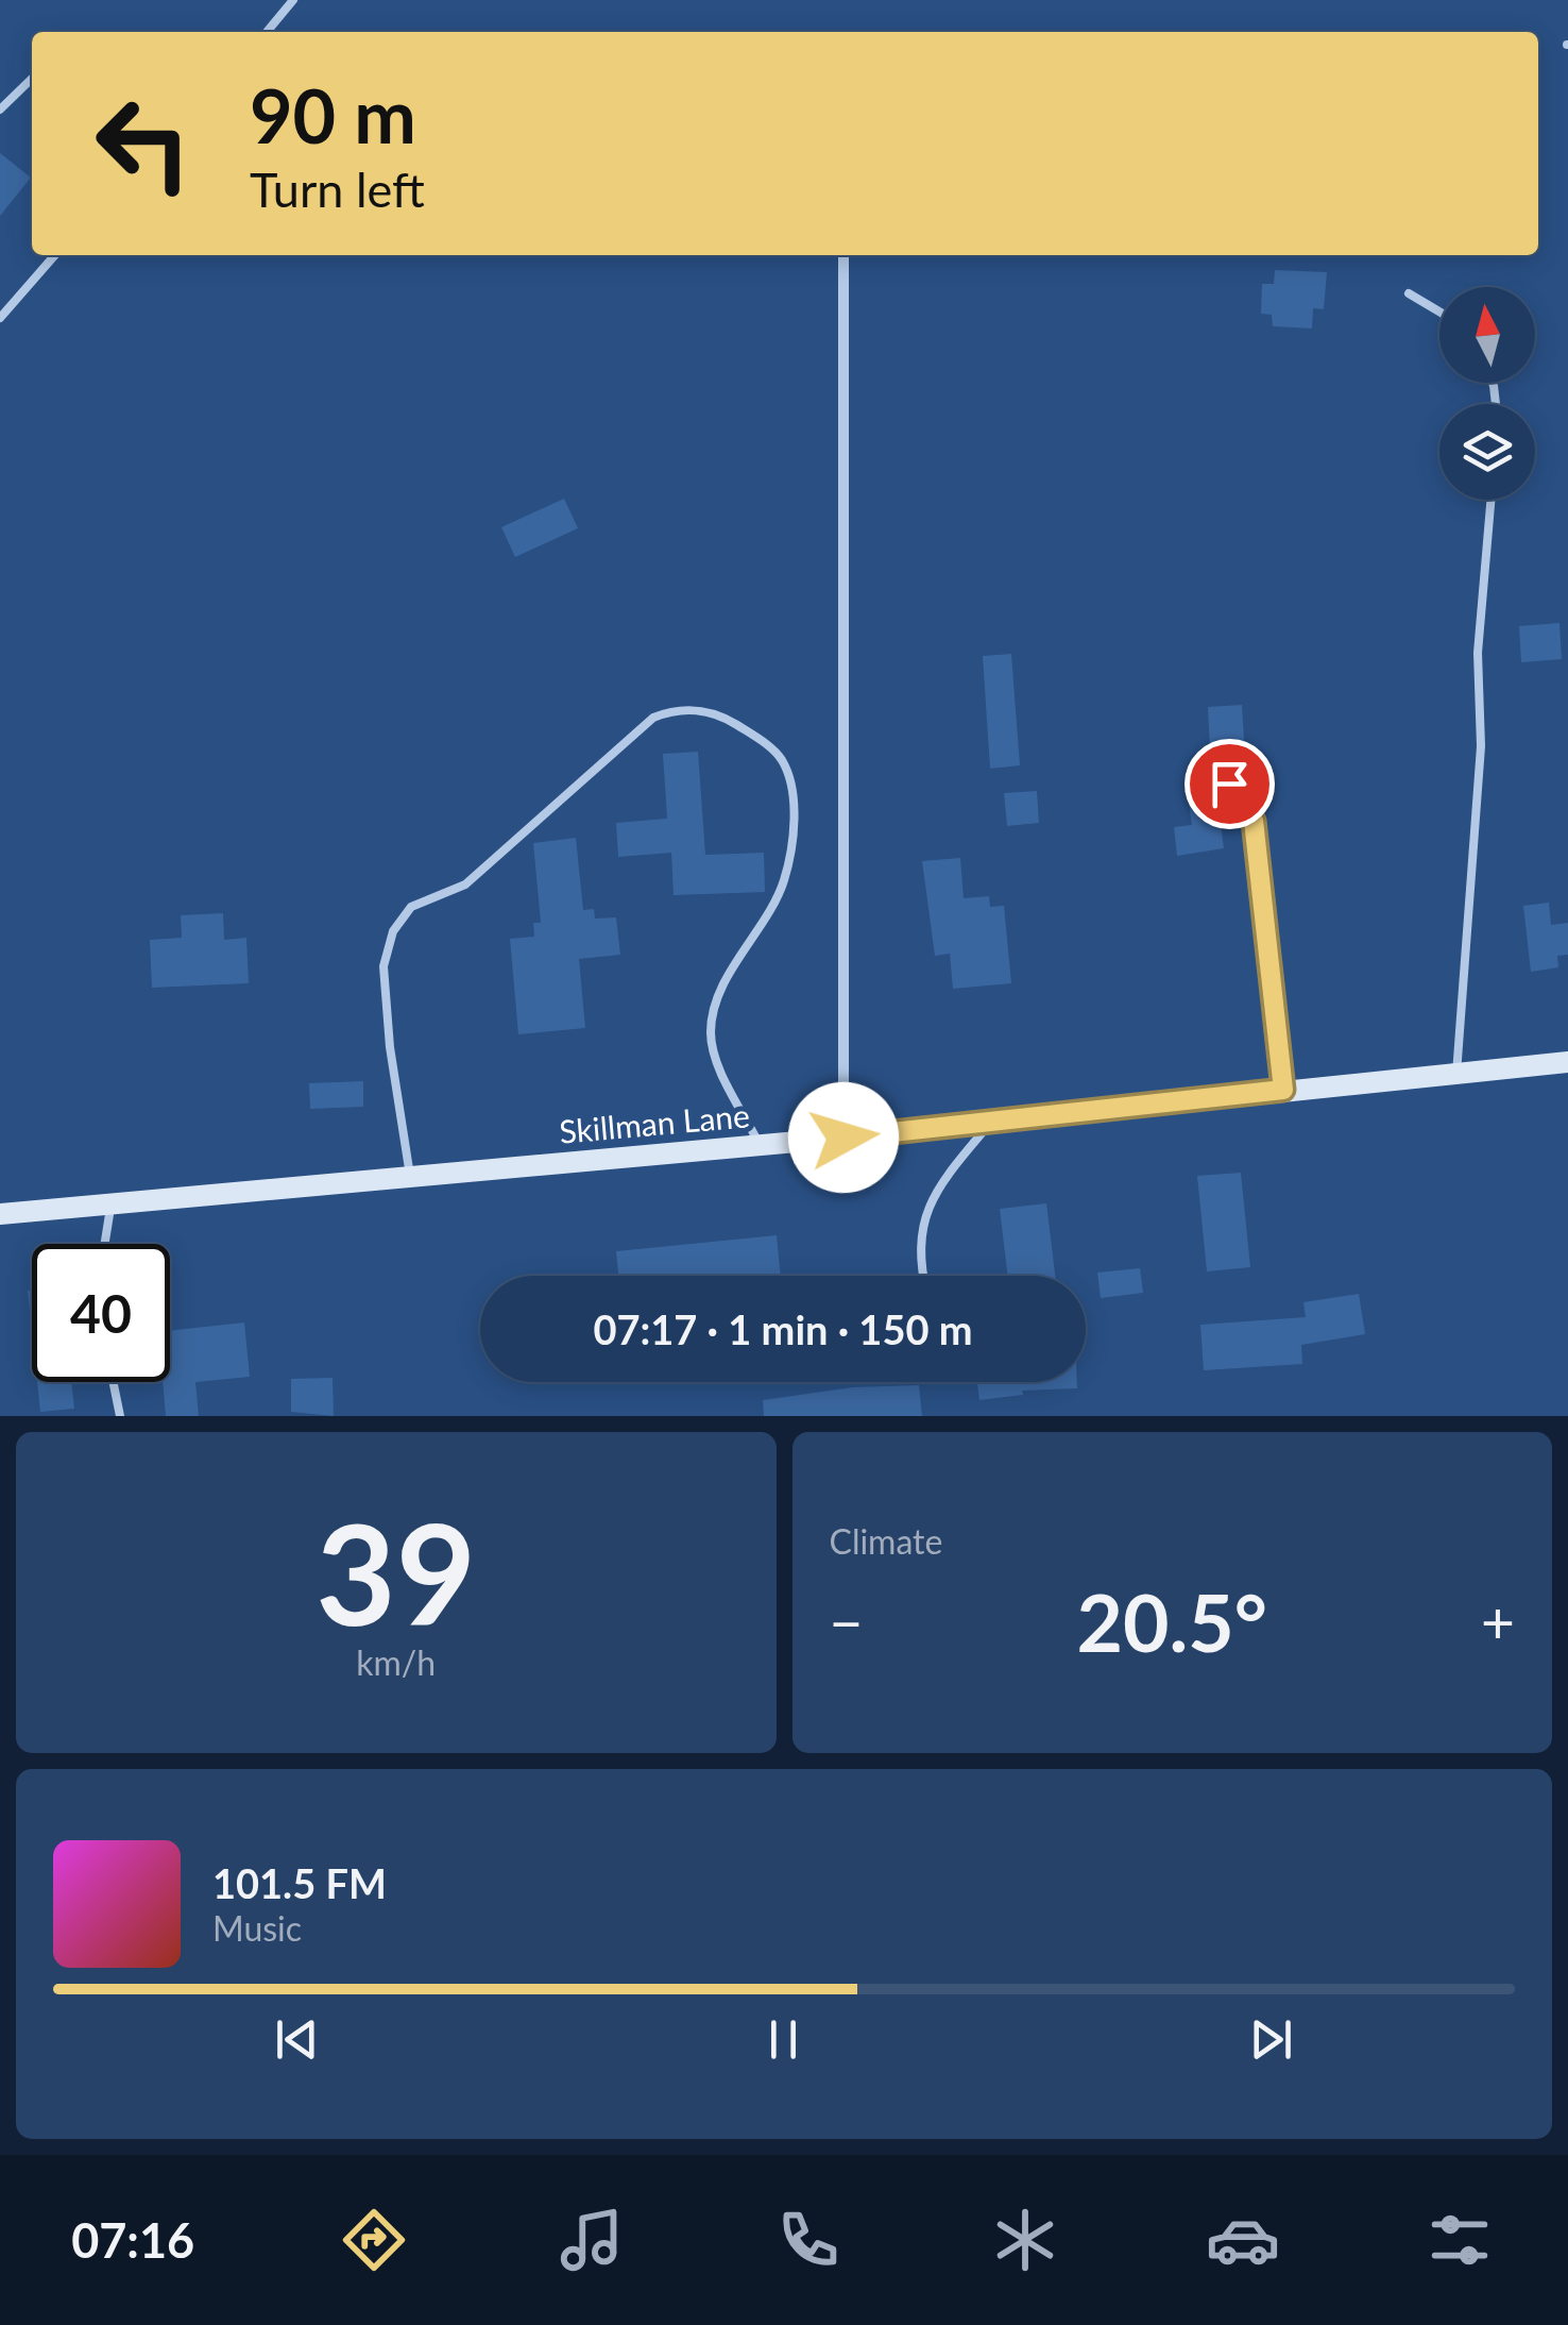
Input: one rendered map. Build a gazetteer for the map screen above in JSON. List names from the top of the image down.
{
  "streets": {
    "street": ["Skillman Lane"]
  },
  "north": "top",
  "page": {
    "turn": ["90 m", "Turn left"],
    "limit": "40",
    "trip": "07:17 · 1 min · 150 m",
    "tile": [
      ["39", "km/h"],
      "Climate"
    ],
    "heat": ["−", "20.5°", "+"],
    "song": ["101.5 FM", "Music"],
    "tabs": "07:16"
  }
}
